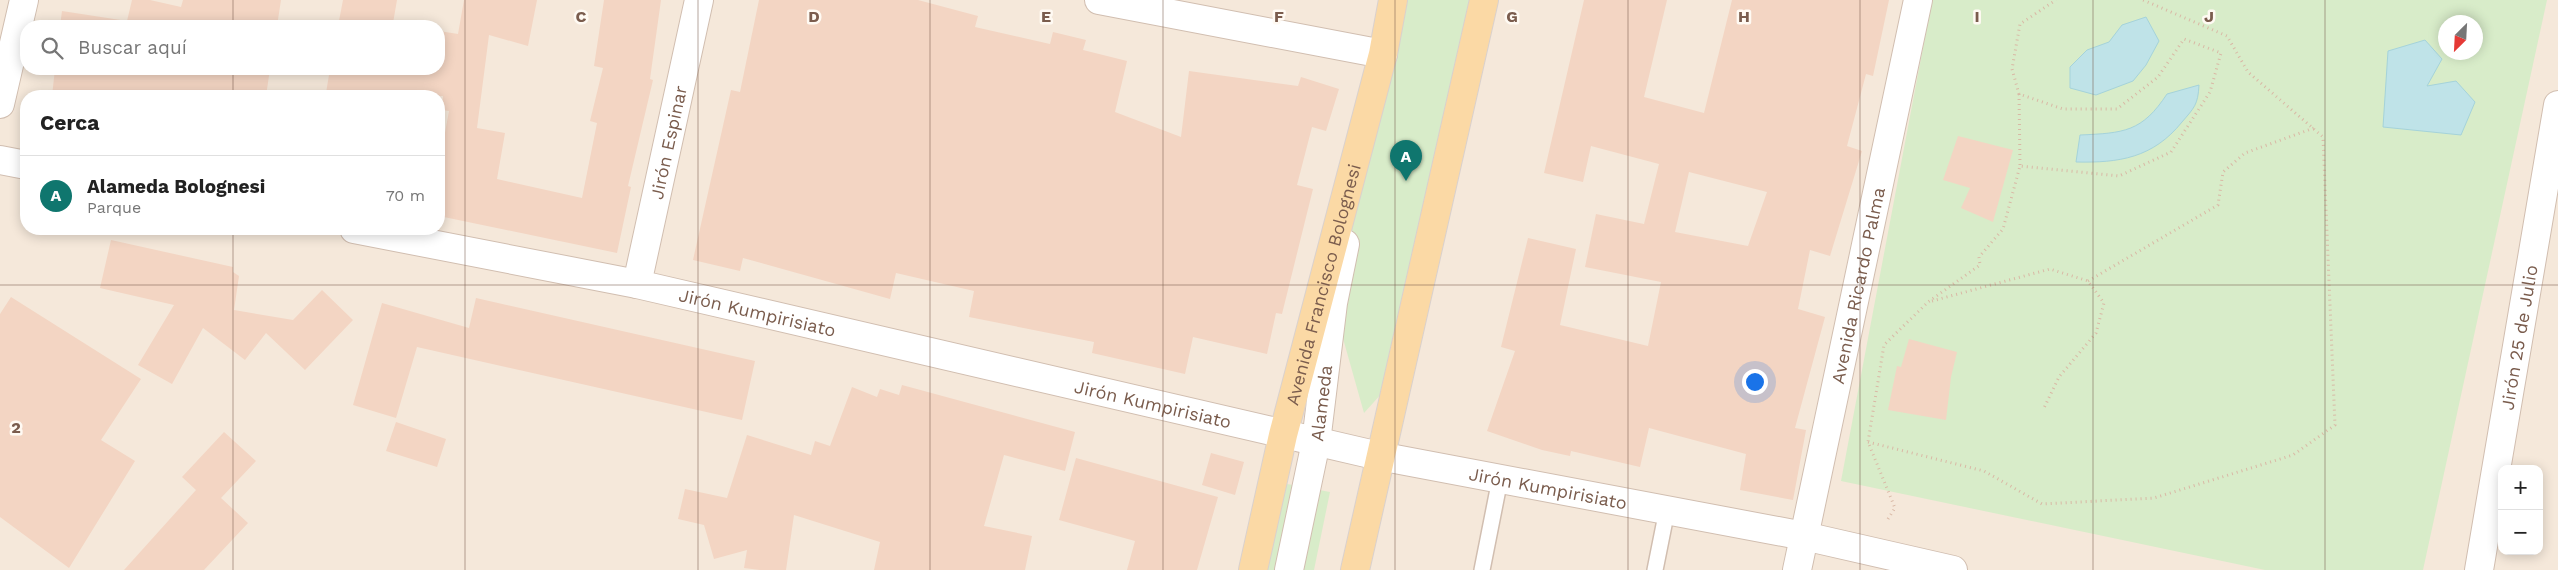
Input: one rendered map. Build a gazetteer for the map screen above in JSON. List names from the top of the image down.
{
  "streets": {
    "main road": ["Avenida Francisco Bolognesi"],
    "street": [
      "Jirón Espinar",
      "Avenida Ricardo Palma",
      "Jirón Kumpirisiato",
      "Jirón 25 de Julio",
      "Alameda"
    ]
  },
  "crossings": [
    ["Jirón Espinar", "Jirón Kumpirisiato"],
    ["Avenida Francisco Bolognesi", "Jirón Kumpirisiato"],
    ["Avenida Francisco Bolognesi", "Alameda"],
    ["Avenida Ricardo Palma", "Jirón Kumpirisiato"],
    ["Jirón Kumpirisiato", "Alameda"]
  ],
  "north": "bottom left",
  "page": {
    "search": "Buscar aquí",
    "heading": "Cerca",
    "pins": "A",
    "list": [
      {
        "mark": "A",
        "name": "Alameda Bolognesi",
        "note": "Parque",
        "value": "70 m"
      }
    ],
    "map_buttons": ["+", "−"]
  },
  "grid": {
    "columns": [
      "C",
      "D",
      "E",
      "F",
      "G",
      "H",
      "I",
      "J"
    ],
    "rows": ["2"]
  }
}
